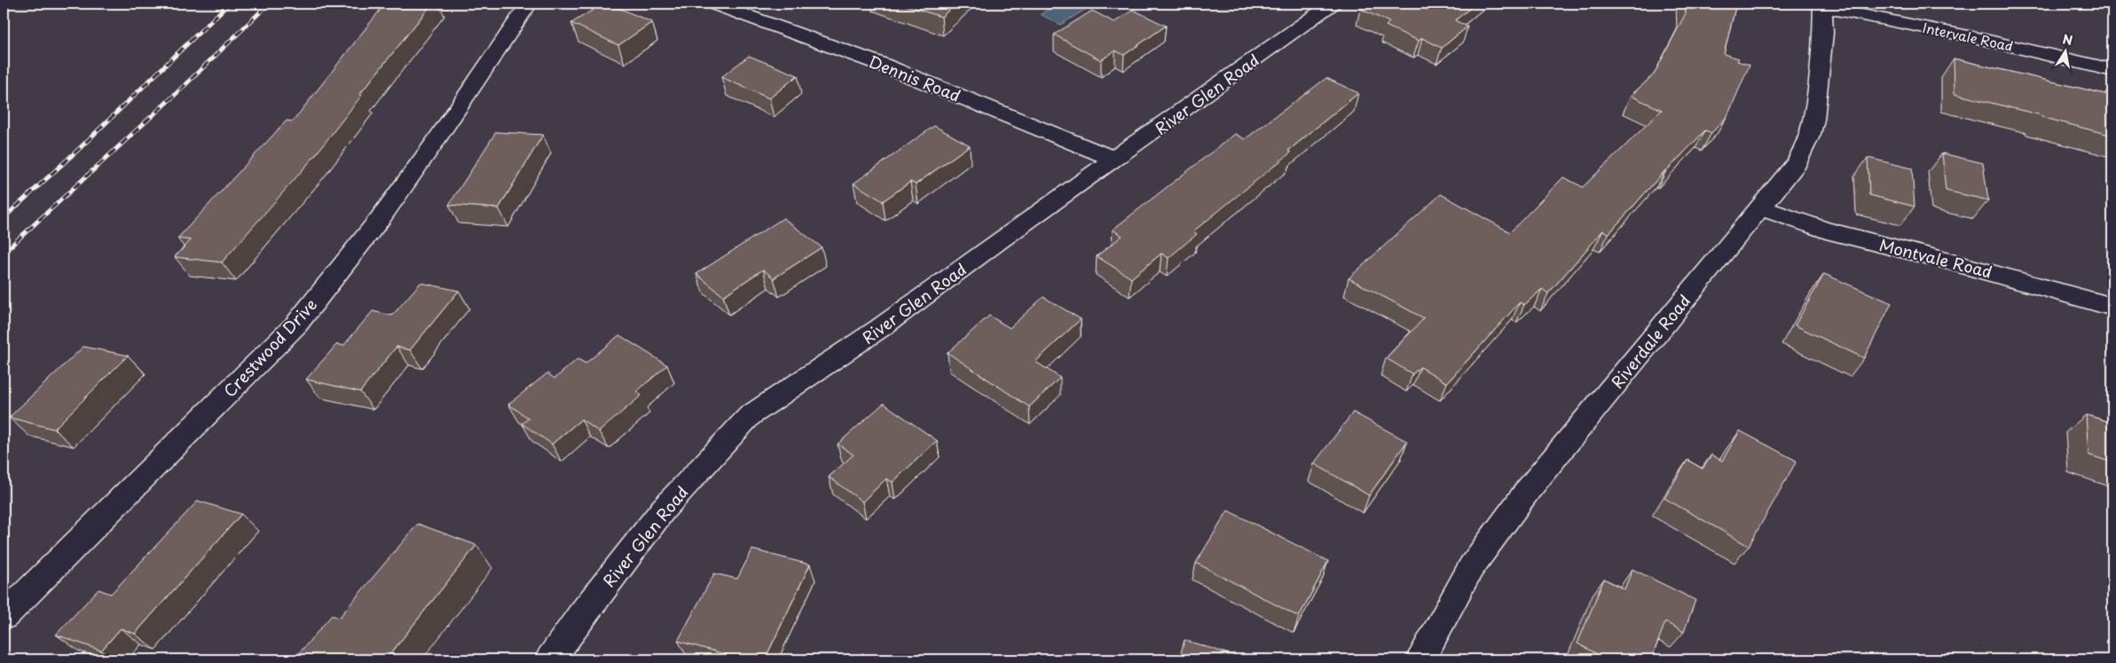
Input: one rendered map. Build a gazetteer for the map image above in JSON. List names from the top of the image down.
{
  "streets": {
    "street": [
      "Intervale Road",
      "Dennis Road",
      "River Glen Road",
      "Montvale Road",
      "Riverdale Road",
      "Crestwood Drive"
    ]
  },
  "crossings": [
    ["Intervale Road", "Riverdale Road"],
    ["Dennis Road", "River Glen Road"],
    ["Montvale Road", "Riverdale Road"]
  ],
  "north": "top"
}
